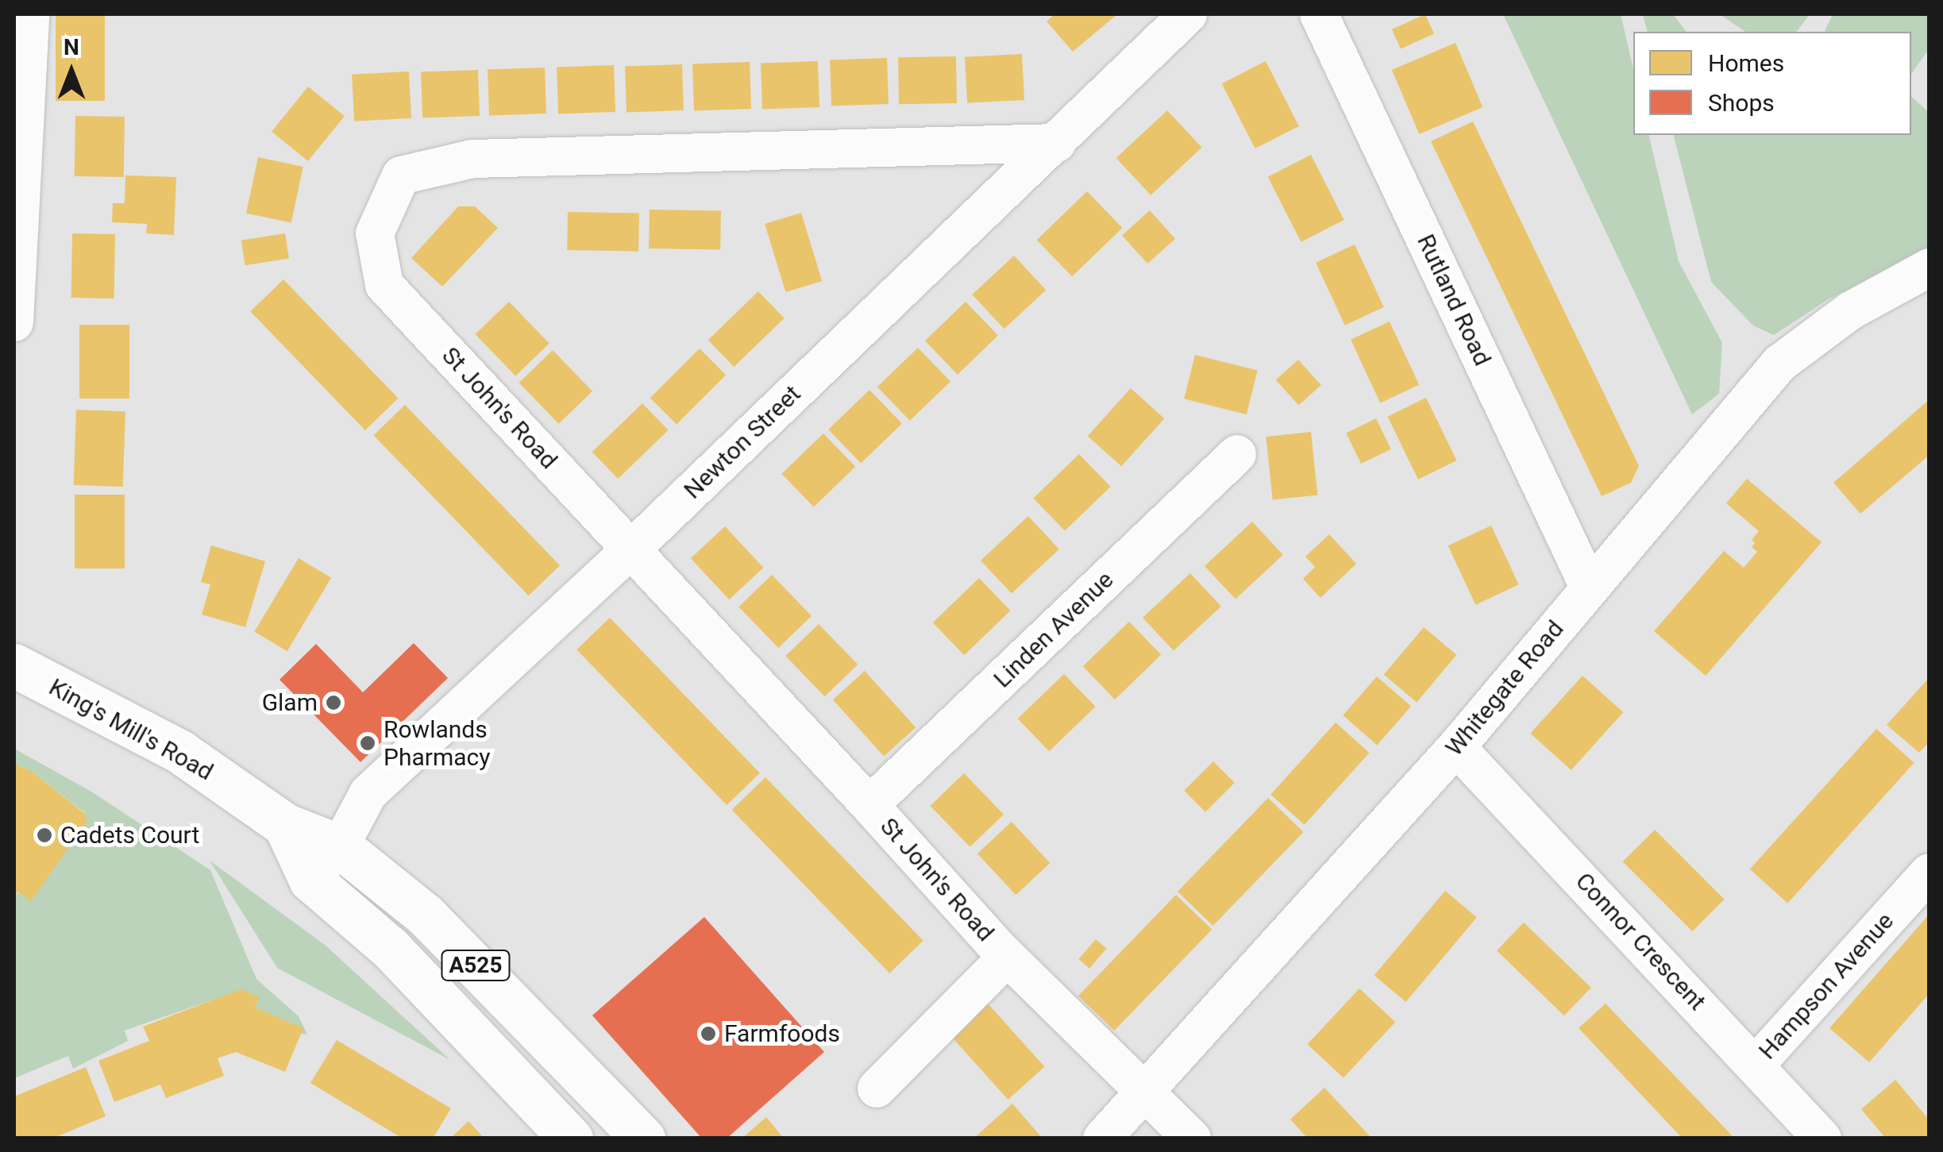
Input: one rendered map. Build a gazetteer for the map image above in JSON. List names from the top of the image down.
{
  "streets": {
    "main road": ["King's Mill's Road", "A525"],
    "street": [
      "Rutland Road",
      "St John's Road",
      "Newton Street",
      "Linden Avenue",
      "Whitegate Road",
      "Connor Crescent",
      "Hampson Avenue"
    ]
  },
  "crossings": [
    ["Rutland Road", "Whitegate Road"],
    ["St John's Road", "Newton Street"],
    ["St John's Road", "Linden Avenue"],
    ["St John's Road", "Whitegate Road"],
    ["Newton Street", "King's Mill's Road"],
    ["Newton Street", "A525"],
    ["Whitegate Road", "Connor Crescent"],
    ["King's Mill's Road", "A525"],
    ["Connor Crescent", "Hampson Avenue"]
  ],
  "places": [
    "Glam",
    "Rowlands Pharmacy",
    "Cadets Court",
    "Farmfoods"
  ],
  "legend": ["Homes", "Shops"],
  "north": "top"
}
